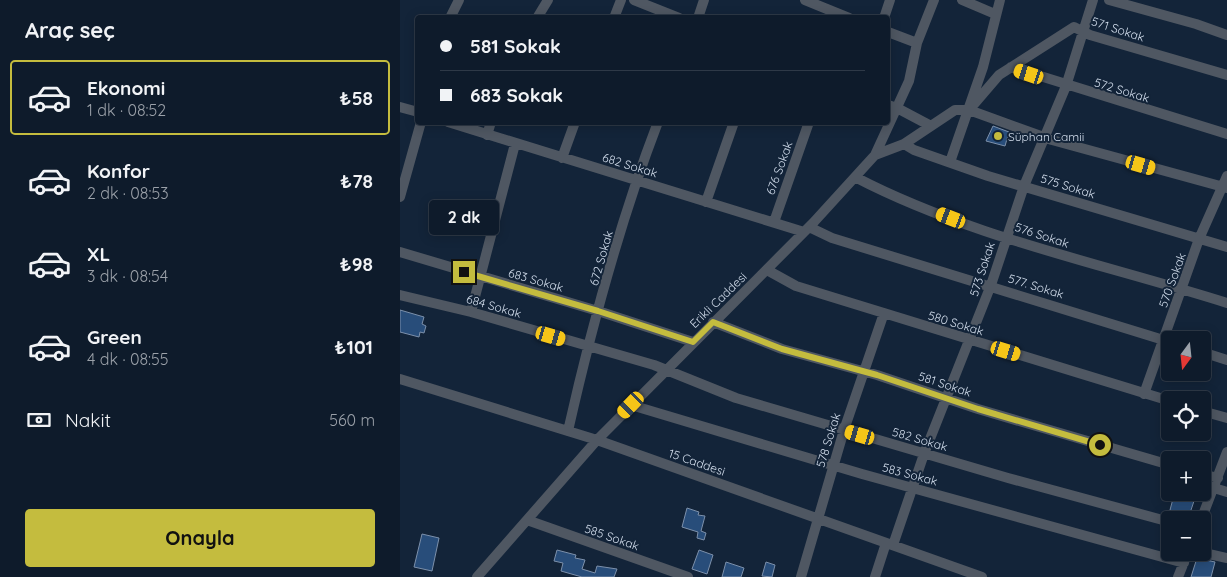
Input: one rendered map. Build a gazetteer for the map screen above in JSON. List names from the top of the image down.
{
  "streets": {
    "street": [
      "571 Sokak",
      "572 Sokak",
      "682 Sokak",
      "676 Sokak",
      "575 Sokak",
      "576 Sokak",
      "672 Sokak",
      "573 Sokak",
      "683 Sokak",
      "570 Sokak",
      "577. Sokak",
      "Erikli Caddesi",
      "684 Sokak",
      "580 Sokak",
      "581 Sokak",
      "582 Sokak",
      "578 Sokak",
      "15 Caddesi",
      "583 Sokak",
      "585 Sokak"
    ]
  },
  "crossings": [
    ["571 Sokak", "572 Sokak"],
    ["571 Sokak", "573 Sokak"],
    ["572 Sokak", "573 Sokak"],
    ["682 Sokak", "676 Sokak"],
    ["682 Sokak", "672 Sokak"],
    ["682 Sokak", "577. Sokak"],
    ["682 Sokak", "Erikli Caddesi"],
    ["575 Sokak", "573 Sokak"],
    ["575 Sokak", "570 Sokak"],
    ["576 Sokak", "573 Sokak"],
    ["576 Sokak", "570 Sokak"],
    ["576 Sokak", "Erikli Caddesi"],
    ["672 Sokak", "683 Sokak"],
    ["672 Sokak", "684 Sokak"],
    ["672 Sokak", "15 Caddesi"],
    ["573 Sokak", "577. Sokak"],
    ["573 Sokak", "580 Sokak"],
    ["573 Sokak", "581 Sokak"],
    ["573 Sokak", "582 Sokak"],
    ["573 Sokak", "15 Caddesi"],
    ["573 Sokak", "583 Sokak"],
    ["683 Sokak", "Erikli Caddesi"],
    ["570 Sokak", "580 Sokak"],
    ["577. Sokak", "Erikli Caddesi"],
    ["Erikli Caddesi", "684 Sokak"],
    ["Erikli Caddesi", "580 Sokak"],
    ["Erikli Caddesi", "581 Sokak"],
    ["Erikli Caddesi", "582 Sokak"],
    ["Erikli Caddesi", "15 Caddesi"],
    ["Erikli Caddesi", "583 Sokak"],
    ["Erikli Caddesi", "585 Sokak"],
    ["684 Sokak", "582 Sokak"],
    ["580 Sokak", "578 Sokak"],
    ["581 Sokak", "578 Sokak"],
    ["582 Sokak", "578 Sokak"],
    ["578 Sokak", "15 Caddesi"],
    ["578 Sokak", "583 Sokak"]
  ],
  "places": ["Süphan Camii"],
  "north": "bottom",
  "page": {
    "heading": "Araç seç",
    "banner": ["581 Sokak", "683 Sokak"],
    "list": [
      {
        "name": "Ekonomi",
        "note": "1 dk · 08:52",
        "value": "₺58"
      },
      {
        "name": "Konfor",
        "note": "2 dk · 08:53",
        "value": "₺78"
      },
      {
        "name": "XL",
        "note": "3 dk · 08:54",
        "value": "₺98"
      },
      {
        "name": "Green",
        "note": "4 dk · 08:55",
        "value": "₺101"
      }
    ],
    "bubble": "2 dk",
    "map_buttons": ["+", "−"],
    "pay": ["Nakit", "560 m"],
    "buttons": "Onayla"
  }
}
